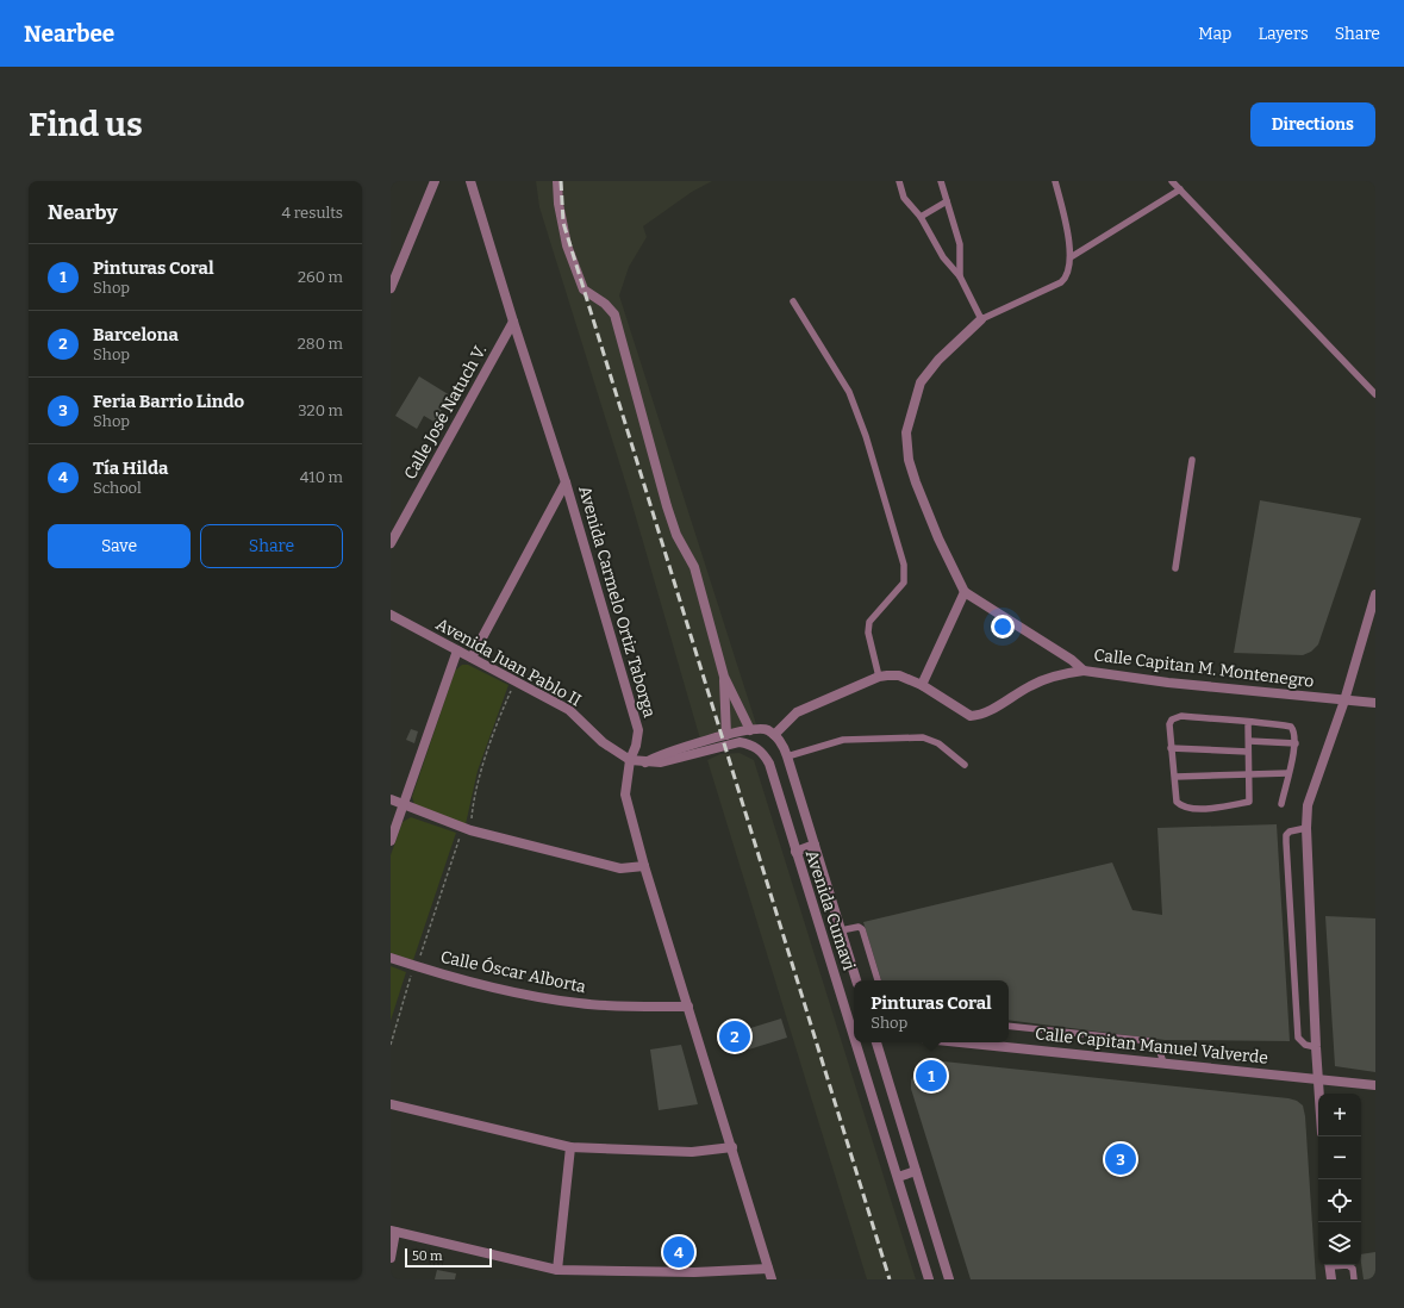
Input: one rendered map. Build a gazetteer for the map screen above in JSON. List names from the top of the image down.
{
  "streets": {
    "street": [
      "Calle José Natuch V.",
      "Avenida Carmelo Ortiz Taborga",
      "Avenida Juan Pablo II",
      "Calle Capitan M. Montenegro",
      "Avenida Cumavi",
      "Calle Óscar Alborta",
      "Calle Capitan Manuel Valverde"
    ]
  },
  "crossings": [
    ["Calle José Natuch V.", "Avenida Carmelo Ortiz Taborga"],
    ["Avenida Carmelo Ortiz Taborga", "Avenida Juan Pablo II"],
    ["Avenida Carmelo Ortiz Taborga", "Avenida Cumavi"],
    ["Avenida Carmelo Ortiz Taborga", "Calle Óscar Alborta"],
    ["Avenida Juan Pablo II", "Avenida Cumavi"]
  ],
  "scale_bar": "50 m",
  "page": {
    "header": "Nearbee",
    "nav": ["Map", "Layers", "Share"],
    "buttons": [
      "Directions",
      ["Save", "Share"]
    ],
    "title": "Find us",
    "heading": ["Nearby", "4 results"],
    "list": [
      {
        "mark": "1",
        "name": "Pinturas Coral",
        "note": "Shop",
        "value": "260 m"
      },
      {
        "mark": "2",
        "name": "Barcelona",
        "note": "Shop",
        "value": "280 m"
      },
      {
        "mark": "3",
        "name": "Feria Barrio Lindo",
        "note": "Shop",
        "value": "320 m"
      },
      {
        "mark": "4",
        "name": "Tía Hilda",
        "note": "School",
        "value": "410 m"
      }
    ],
    "popup": ["Pinturas Coral", "Shop"],
    "pins": [
      "2",
      "1",
      "3",
      "4"
    ],
    "map_buttons": ["+", "−"],
    "scale": "50 m"
  }
}
